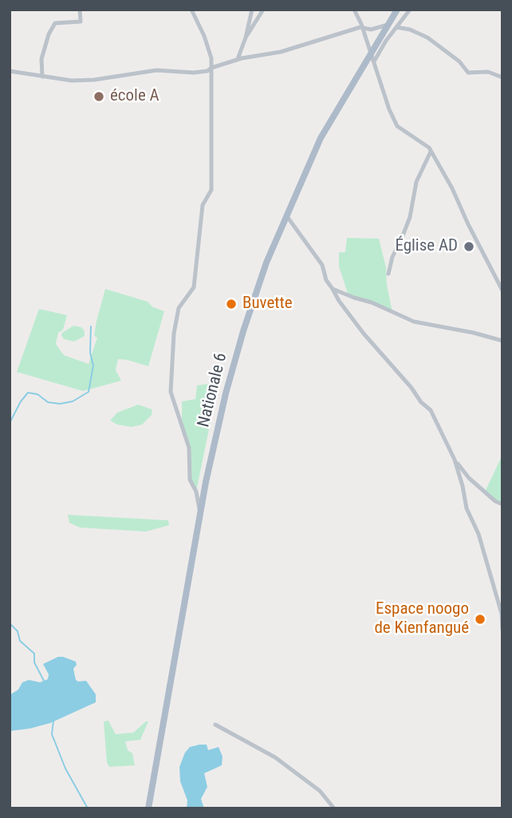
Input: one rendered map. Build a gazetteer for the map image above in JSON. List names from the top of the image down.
{
  "streets": {
    "main road": ["Nationale 6"]
  },
  "places": [
    "école A",
    "Église AD",
    "Buvette",
    "Espace noogo de Kienfangué"
  ]
}
